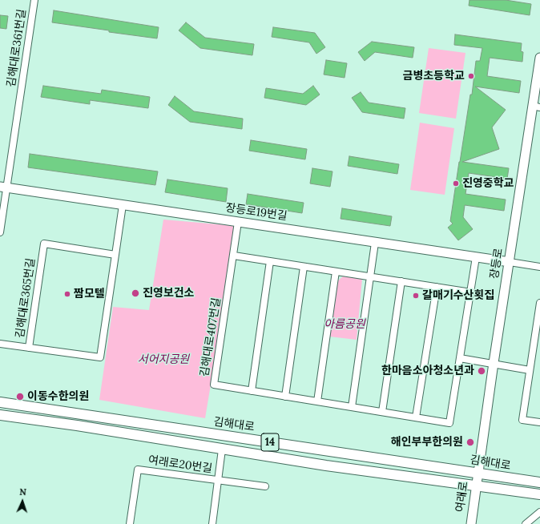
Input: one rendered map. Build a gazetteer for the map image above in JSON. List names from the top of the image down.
{
  "streets": {
    "main road": ["김해대로", "14"],
    "street": [
      "김해대로361번길",
      "장등로19번길",
      "장등로",
      "김해대로365번길",
      "김해대로407번길",
      "여래로20번길",
      "여래로"
    ]
  },
  "crossings": [
    ["김해대로361번길", "장등로19번길"],
    ["장등로19번길", "장등로"],
    ["장등로19번길", "김해대로365번길"],
    ["장등로19번길", "김해대로407번길"],
    ["장등로", "김해대로"],
    ["장등로", "여래로"],
    ["김해대로", "여래로"],
    ["14", "여래로"]
  ],
  "parks": ["아름공원", "서어지공원"],
  "places": [
    "금병초등학교",
    "진영중학교",
    "진영보건소",
    "짬모텔",
    "갈매기수산횟집",
    "한마음소아청소년과",
    "이동수한의원",
    "해인부부한의원"
  ],
  "north": "top"
}
